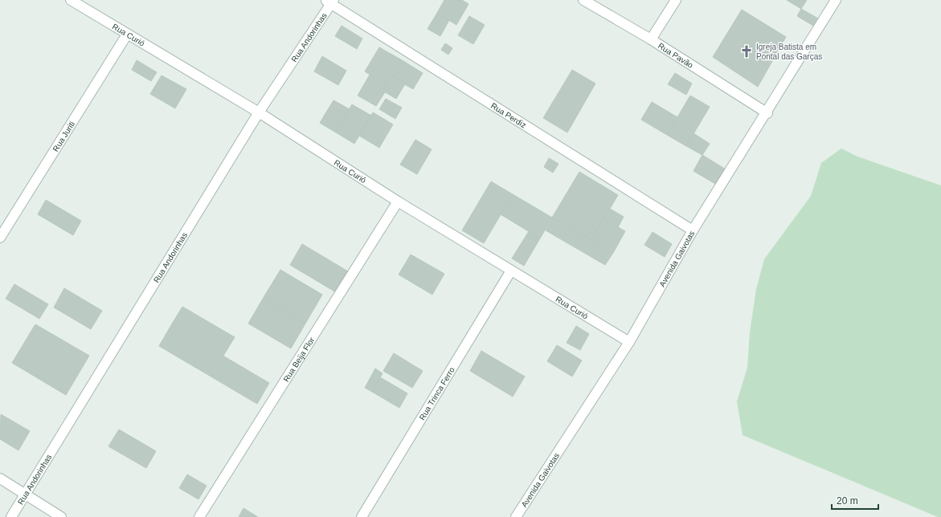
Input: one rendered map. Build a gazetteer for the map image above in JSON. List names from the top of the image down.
{
  "streets": {
    "street": [
      "Rua Curió",
      "Rua Andorinhas",
      "Rua Pavão",
      "Rua Perdiz",
      "Rua Juriti",
      "Avenida Gaivotas",
      "Rua Beija Flor",
      "Rua Trinca Ferro"
    ]
  },
  "crossings": [
    ["Rua Curió", "Rua Andorinhas"],
    ["Rua Curió", "Rua Juriti"],
    ["Rua Curió", "Avenida Gaivotas"],
    ["Rua Curió", "Rua Beija Flor"],
    ["Rua Curió", "Rua Trinca Ferro"],
    ["Rua Andorinhas", "Rua Perdiz"],
    ["Rua Pavão", "Avenida Gaivotas"],
    ["Rua Perdiz", "Avenida Gaivotas"]
  ],
  "places": {
    "church": ["Igreja Batista em Pontal das Garças"]
  },
  "scale_bar": "20 m"
}
